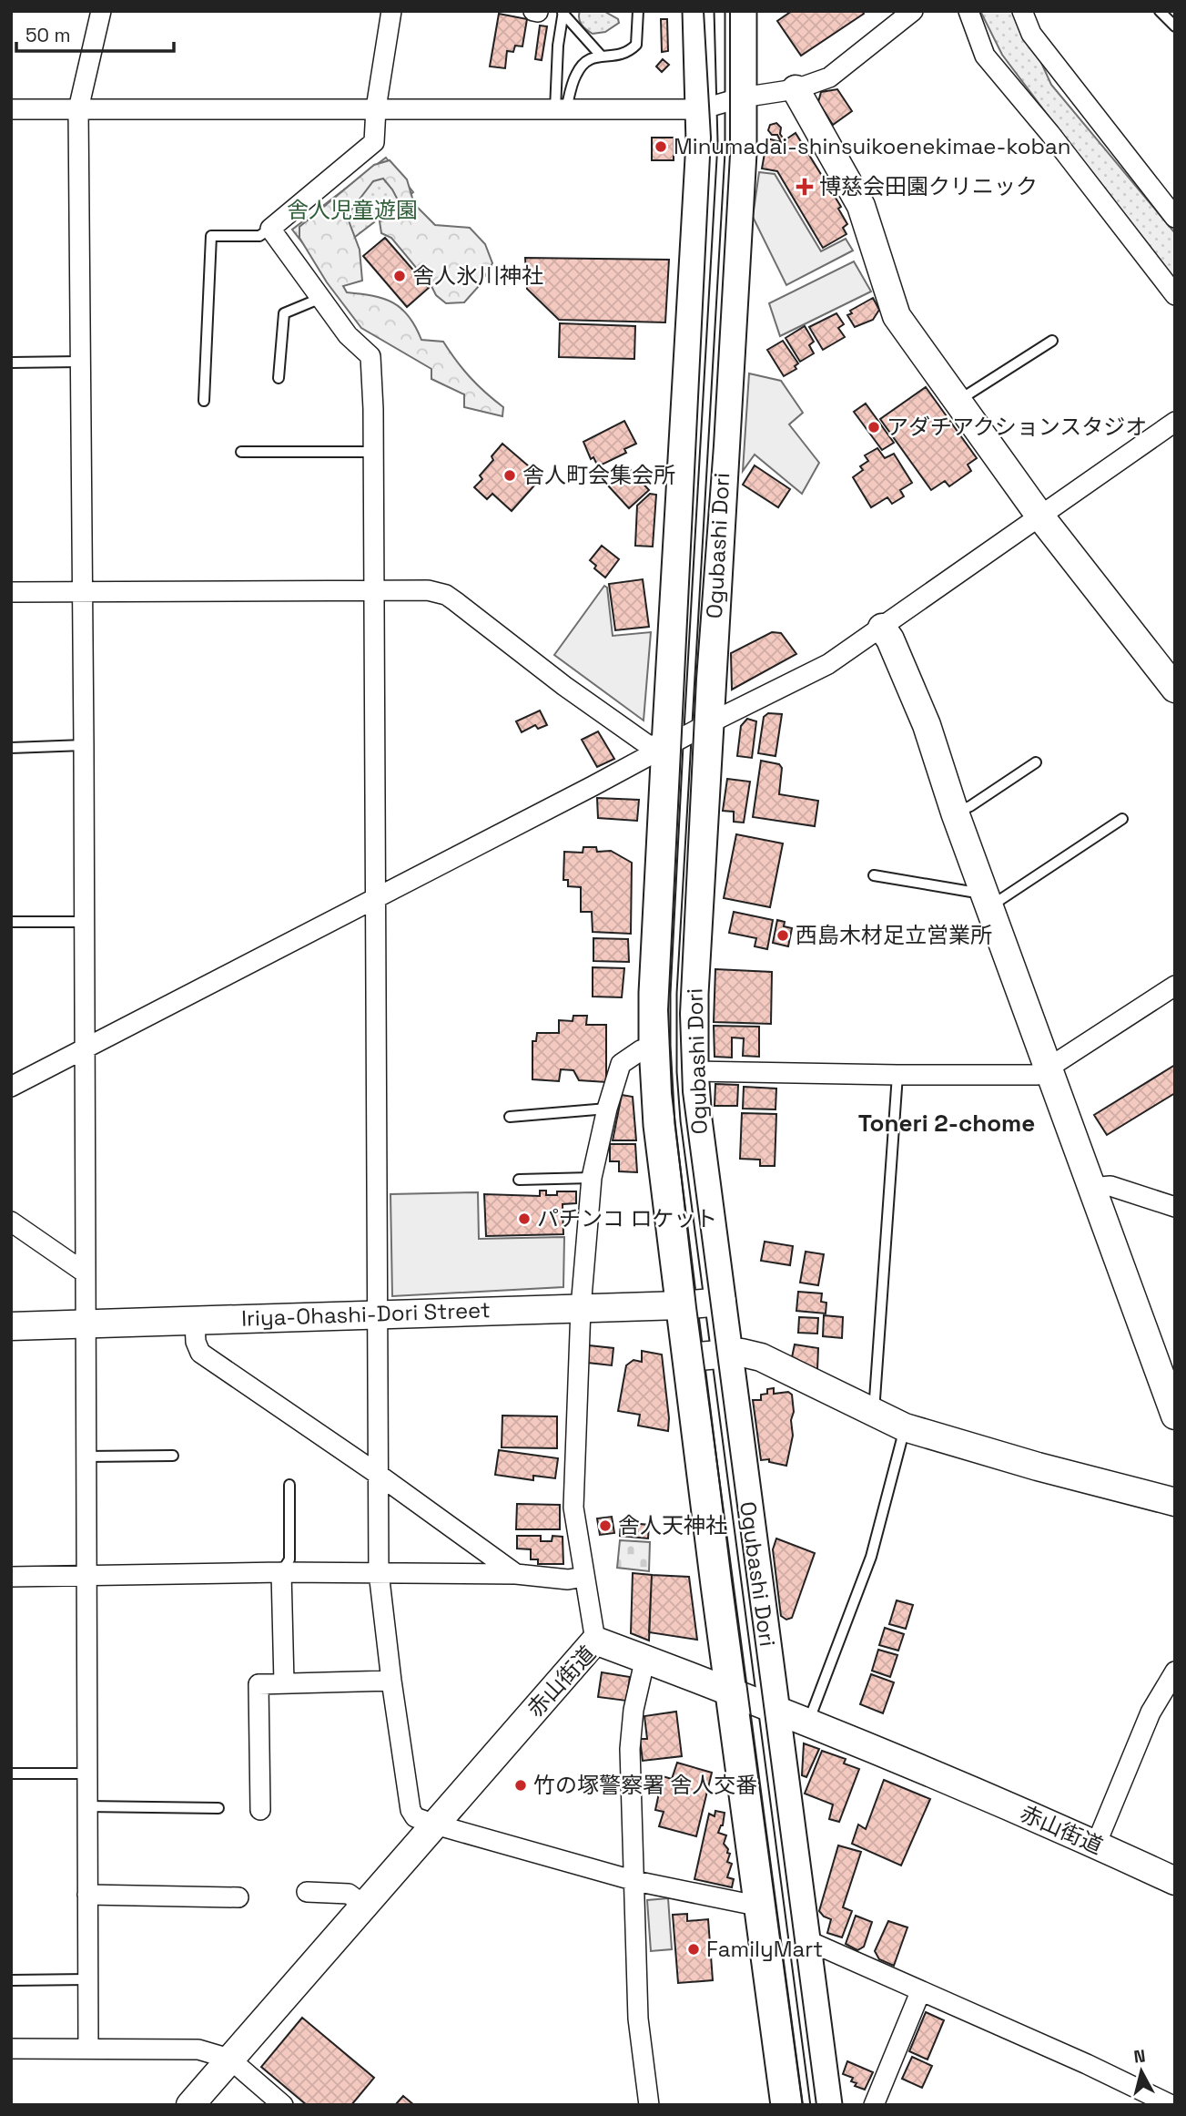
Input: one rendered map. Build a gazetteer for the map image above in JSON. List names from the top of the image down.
{
  "streets": {
    "main road": ["Ogubashi Dori"],
    "street": ["Iriya-Ohashi-Dori Street", "赤山街道"]
  },
  "crossings": [
    ["Ogubashi Dori", "Iriya-Ohashi-Dori Street"],
    ["Ogubashi Dori", "赤山街道"]
  ],
  "districts": ["Toneri 2-chome"],
  "parks": ["舎人児童遊園"],
  "places": {
    "other": [
      "Minumadai-shinsuikoenekimae-koban",
      "舎人氷川神社",
      "アダチアクションスタジオ",
      "舎人町会集会所",
      "西島木材足立営業所",
      "パチンコ ロケット",
      "舎人天神社",
      "竹の塚警察署 舎人交番",
      "FamilyMart"
    ],
    "health": ["博慈会田園クリニック"]
  },
  "scale_bar": "50 m",
  "north": "top"
}
